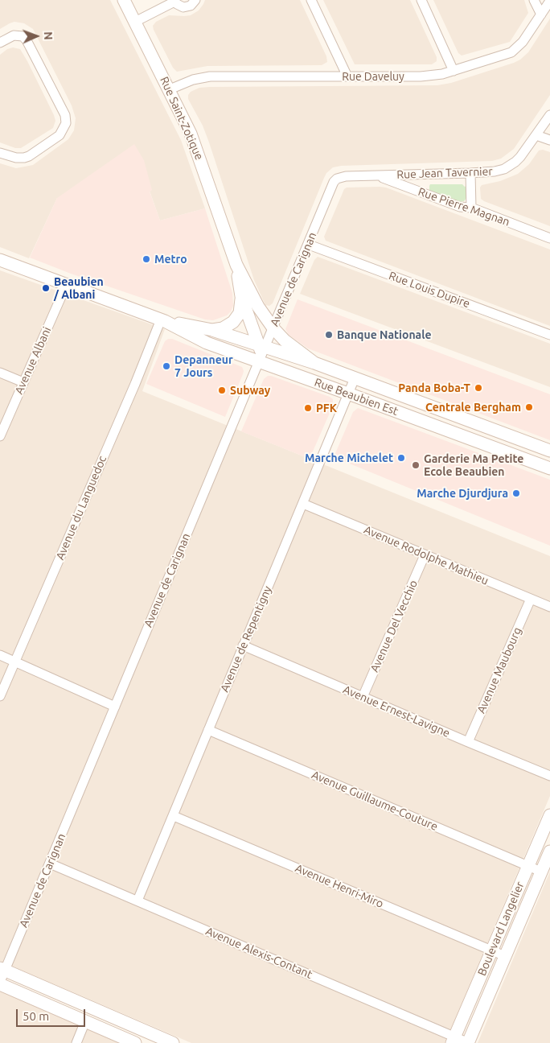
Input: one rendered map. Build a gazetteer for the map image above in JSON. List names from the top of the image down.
{
  "streets": {
    "street": [
      "Rue Daveluy",
      "Rue Saint-Zotique",
      "Rue Jean Tavernier",
      "Rue Pierre Magnan",
      "Avenue de Carignan",
      "Rue Louis Dupire",
      "Avenue Albani",
      "Rue Beaubien Est",
      "Avenue du Languedoc",
      "Avenue Rodolphe Mathieu",
      "Avenue Del Vecchio",
      "Avenue de Repentigny",
      "Avenue Maubourg",
      "Avenue Ernest-Lavigne",
      "Avenue Guillaume-Couture",
      "Avenue Henri-Miro",
      "Boulevard Langelier",
      "Avenue Alexis-Contant"
    ]
  },
  "crossings": [
    ["Rue Daveluy", "Rue Saint-Zotique"],
    ["Rue Saint-Zotique", "Avenue de Carignan"],
    ["Rue Saint-Zotique", "Rue Beaubien Est"],
    ["Rue Jean Tavernier", "Rue Pierre Magnan"],
    ["Rue Jean Tavernier", "Avenue de Carignan"],
    ["Avenue de Carignan", "Rue Louis Dupire"],
    ["Avenue de Carignan", "Rue Beaubien Est"],
    ["Avenue de Carignan", "Avenue Alexis-Contant"],
    ["Avenue Albani", "Rue Beaubien Est"],
    ["Rue Beaubien Est", "Avenue du Languedoc"],
    ["Rue Beaubien Est", "Avenue de Repentigny"],
    ["Avenue Rodolphe Mathieu", "Avenue Del Vecchio"],
    ["Avenue Rodolphe Mathieu", "Avenue de Repentigny"],
    ["Avenue Rodolphe Mathieu", "Avenue Maubourg"],
    ["Avenue Del Vecchio", "Avenue Ernest-Lavigne"],
    ["Avenue de Repentigny", "Avenue Ernest-Lavigne"],
    ["Avenue de Repentigny", "Avenue Guillaume-Couture"],
    ["Avenue de Repentigny", "Avenue Henri-Miro"],
    ["Avenue de Repentigny", "Avenue Alexis-Contant"],
    ["Avenue Maubourg", "Avenue Ernest-Lavigne"],
    ["Avenue Guillaume-Couture", "Boulevard Langelier"],
    ["Avenue Henri-Miro", "Boulevard Langelier"],
    ["Boulevard Langelier", "Avenue Alexis-Contant"]
  ],
  "places": [
    "Metro",
    "Beaubien / Albani",
    "Banque Nationale",
    "Depanneur 7 Jours",
    "Panda Boba-T",
    "Subway",
    "Centrale Bergham",
    "PFK",
    "Marche Michelet",
    "Garderie Ma Petite Ecole Beaubien",
    "Marche Djurdjura"
  ],
  "scale_bar": "50 m",
  "north": "right"
}
